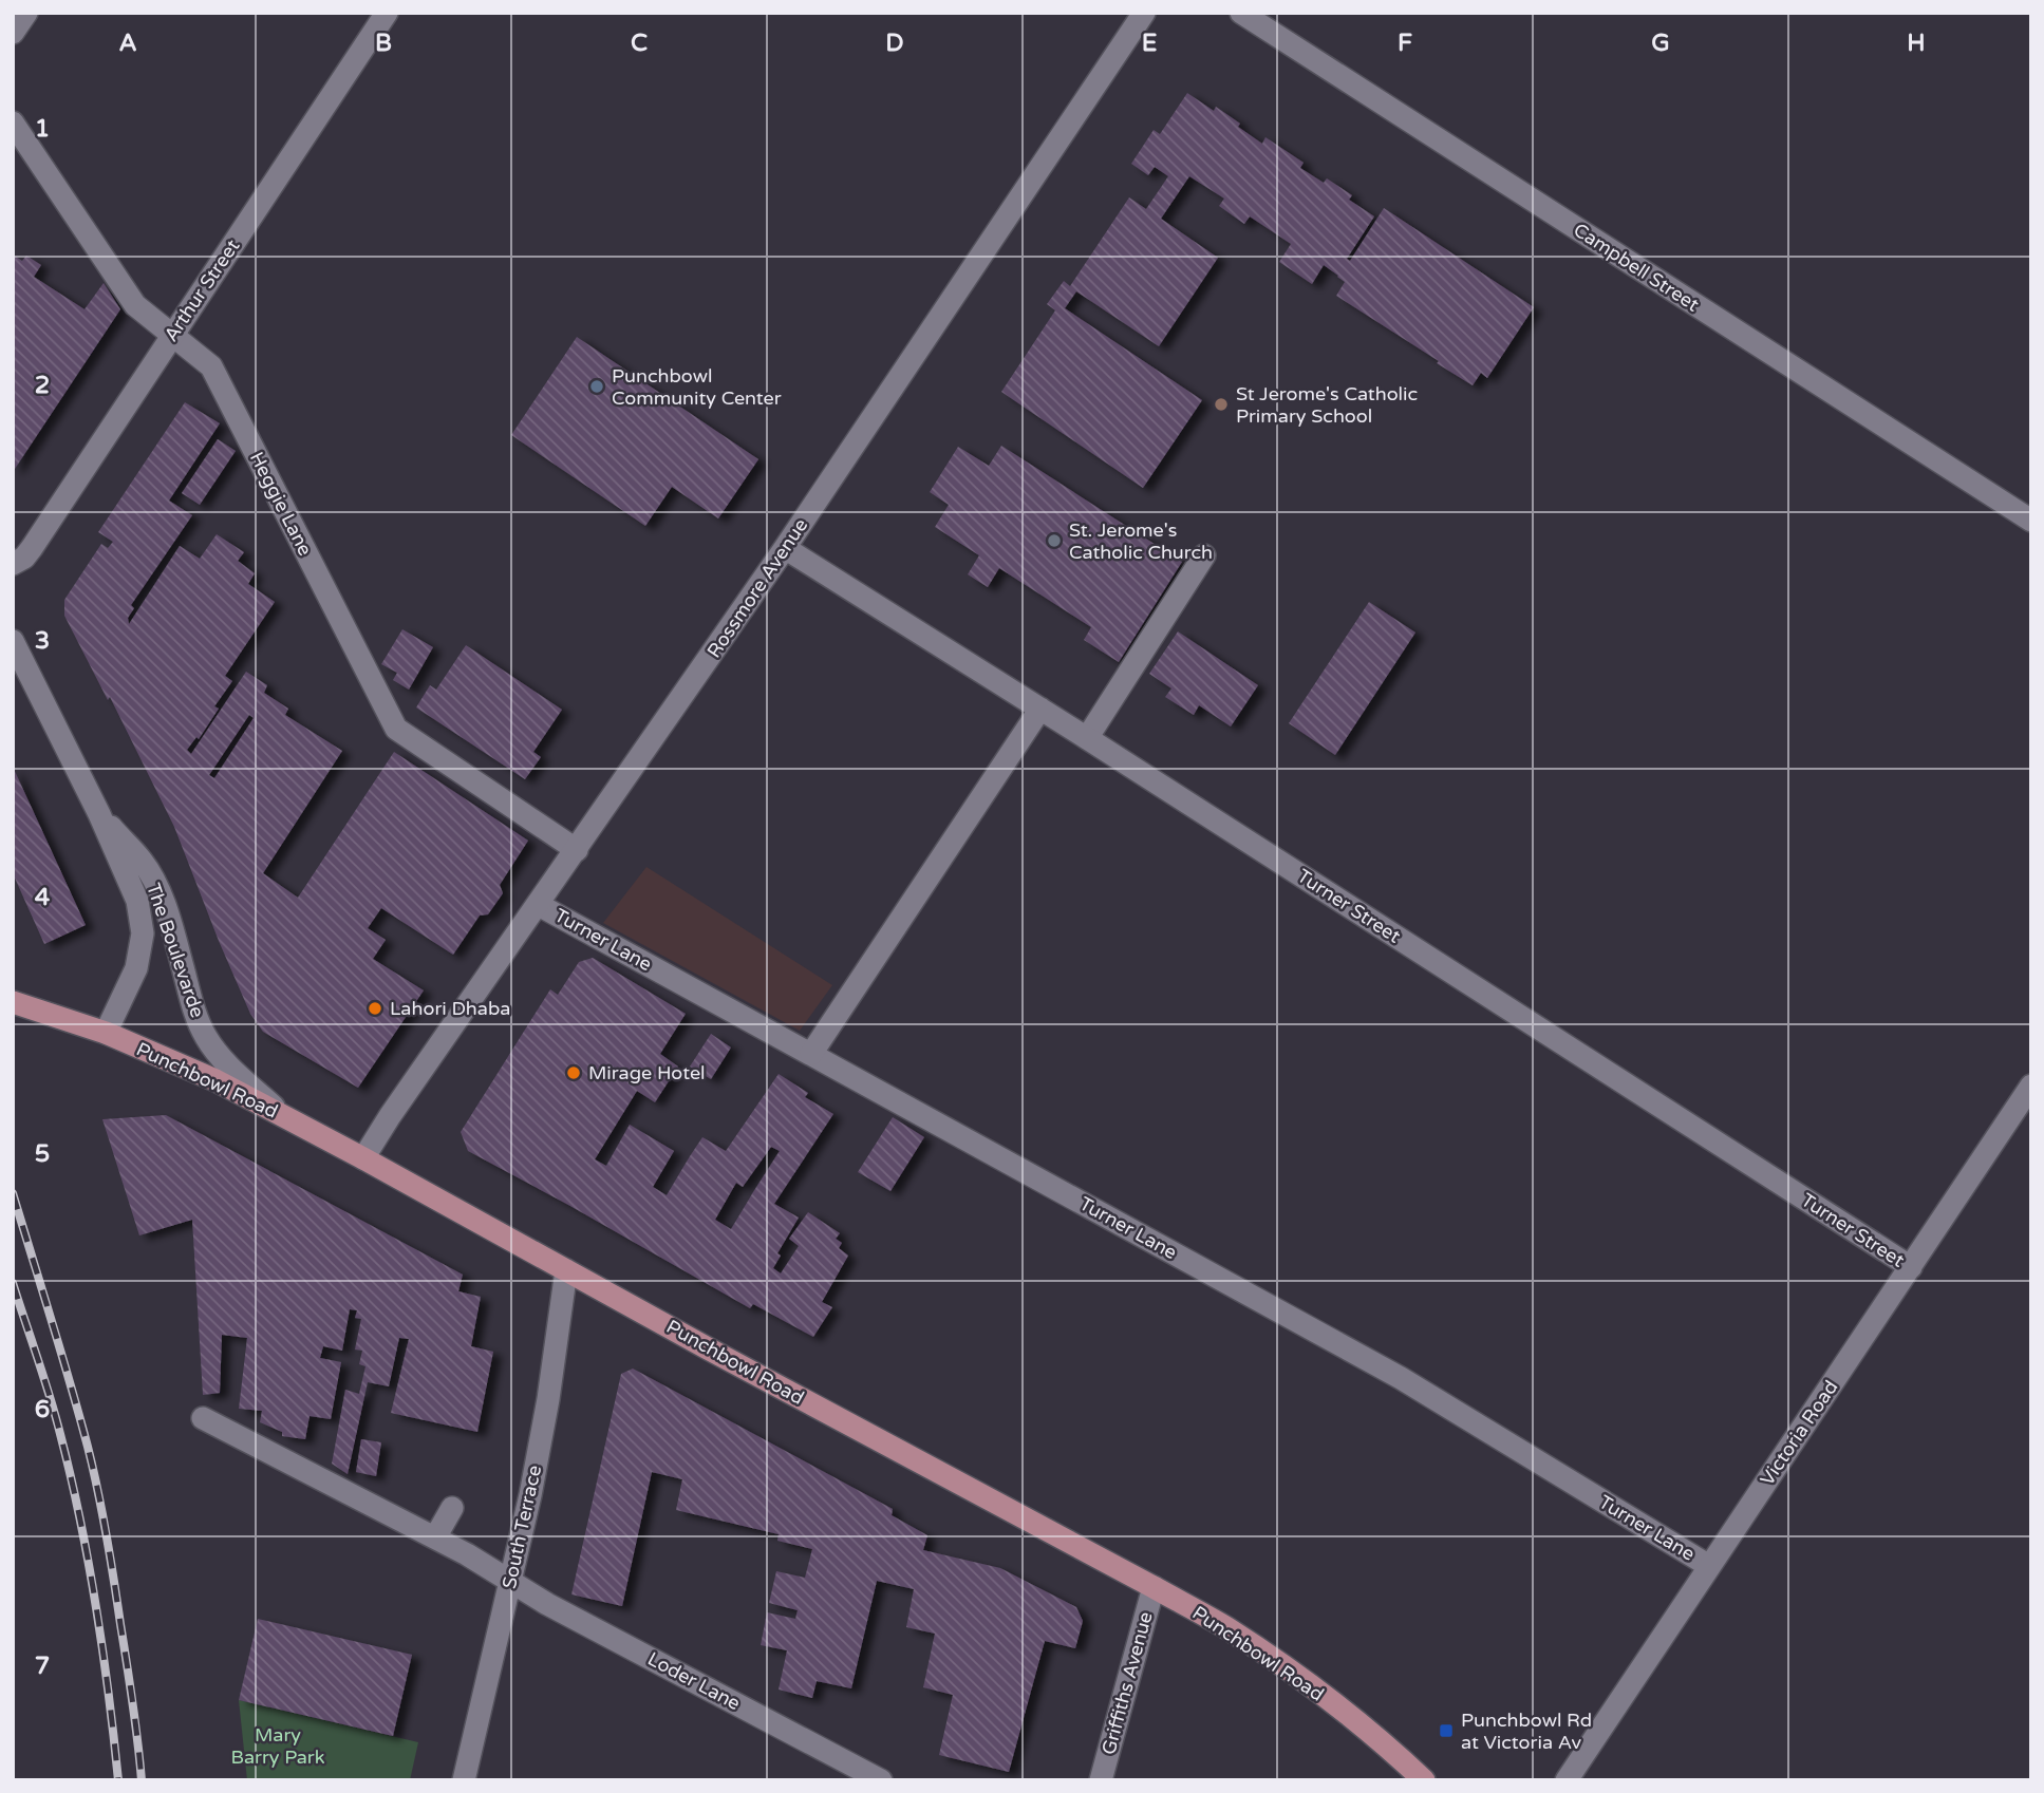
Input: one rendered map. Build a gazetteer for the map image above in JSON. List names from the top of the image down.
{
  "streets": {
    "main road": ["Punchbowl Road"],
    "street": [
      "Campbell Street",
      "Arthur Street",
      "Heggie Lane",
      "Rossmore Avenue",
      "Turner Street",
      "Turner Lane",
      "The Boulevarde",
      "Victoria Road",
      "South Terrace",
      "Loder Lane",
      "Griffiths Avenue"
    ]
  },
  "crossings": [
    ["Arthur Street", "Heggie Lane"],
    ["Heggie Lane", "Rossmore Avenue"],
    ["Rossmore Avenue", "Turner Street"],
    ["Rossmore Avenue", "Turner Lane"],
    ["Rossmore Avenue", "Punchbowl Road"],
    ["Turner Street", "Victoria Road"],
    ["Turner Lane", "Victoria Road"],
    ["The Boulevarde", "Punchbowl Road"],
    ["Punchbowl Road", "South Terrace"],
    ["Punchbowl Road", "Griffiths Avenue"],
    ["South Terrace", "Loder Lane"]
  ],
  "parks": ["Mary Barry Park"],
  "places": {
    "other": [
      "Punchbowl Community Center",
      "St Jerome's Catholic Primary School",
      "St. Jerome's Catholic Church",
      "Lahori Dhaba",
      "Mirage Hotel"
    ],
    "transit": ["Punchbowl Rd at Victoria Av"]
  },
  "grid": {
    "columns": [
      "A",
      "B",
      "C",
      "D",
      "E",
      "F",
      "G",
      "H"
    ],
    "rows": [
      "1",
      "2",
      "3",
      "4",
      "5",
      "6",
      "7"
    ]
  }
}
